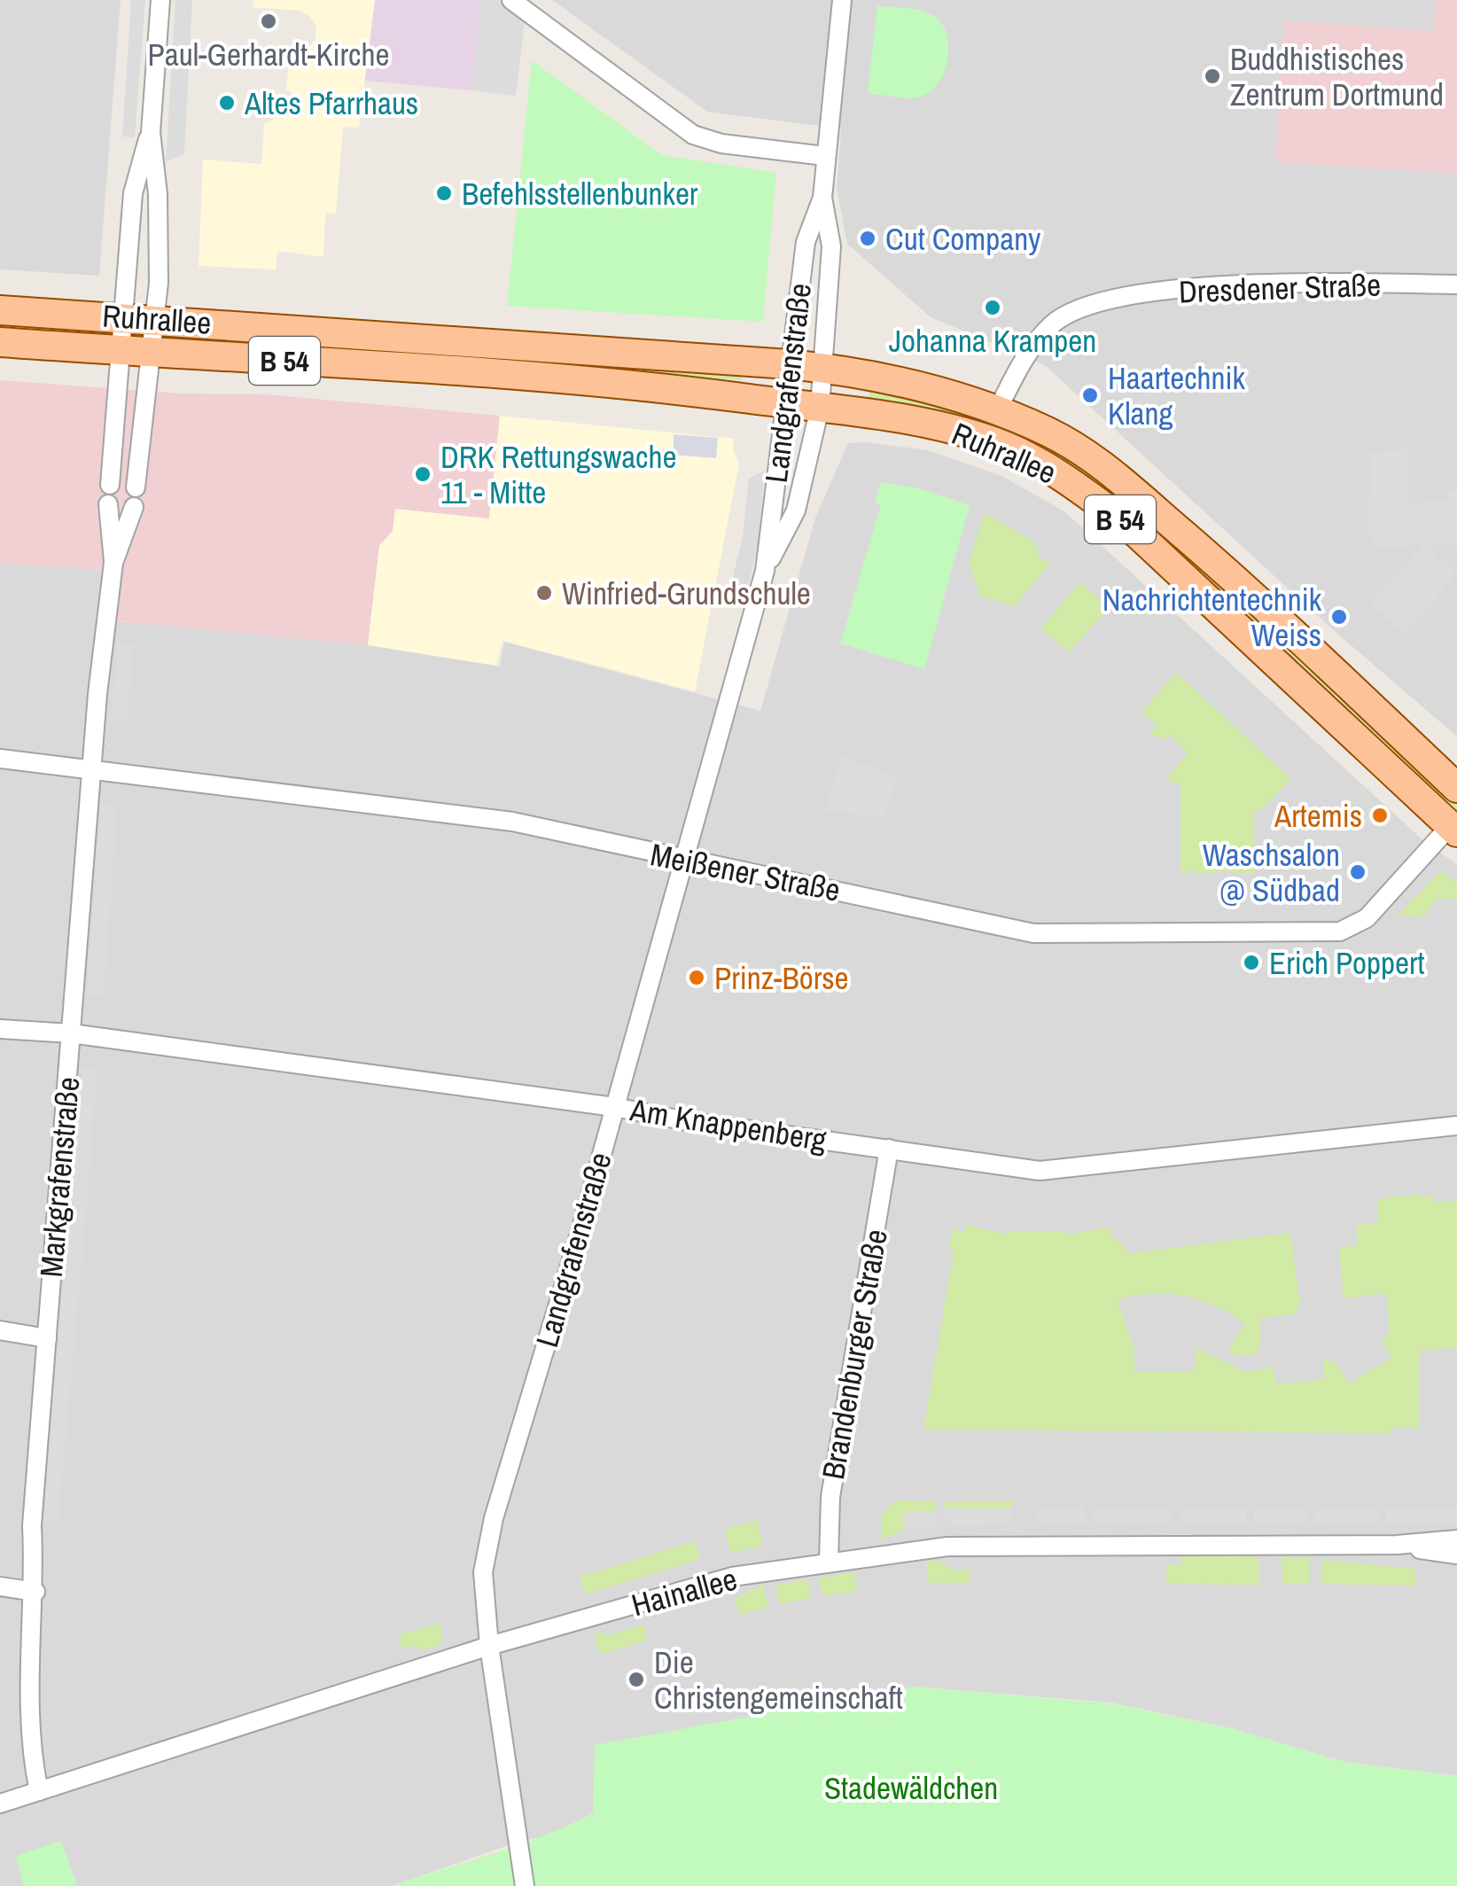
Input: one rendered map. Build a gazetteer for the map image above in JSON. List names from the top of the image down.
{
  "streets": {
    "main road": ["Ruhrallee", "B 54"],
    "street": [
      "Dresdener Straße",
      "Landgrafenstraße",
      "Meißener Straße",
      "Am Knappenberg",
      "Markgrafenstraße",
      "Brandenburger Straße",
      "Hainallee"
    ]
  },
  "crossings": [
    ["Dresdener Straße", "Ruhrallee"],
    ["Ruhrallee", "Landgrafenstraße"],
    ["Ruhrallee", "Meißener Straße"],
    ["Landgrafenstraße", "Meißener Straße"],
    ["Landgrafenstraße", "Am Knappenberg"],
    ["Landgrafenstraße", "Hainallee"],
    ["Meißener Straße", "Markgrafenstraße"],
    ["Am Knappenberg", "Markgrafenstraße"],
    ["Am Knappenberg", "Brandenburger Straße"],
    ["Markgrafenstraße", "Hainallee"],
    ["Brandenburger Straße", "Hainallee"]
  ],
  "parks": ["Stadewäldchen"],
  "places": [
    "Paul-Gerhardt-Kirche",
    "Buddhistisches Zentrum Dortmund",
    "Altes Pfarrhaus",
    "Befehlsstellenbunker",
    "Cut Company",
    "Johanna Krampen",
    "Haartechnik Klang",
    "DRK Rettungswache 11 - Mitte",
    "Winfried-Grundschule",
    "Nachrichtentechnik Weiss",
    "Artemis",
    "Waschsalon @ Südbad",
    "Erich Poppert",
    "Prinz-Börse",
    "Die Christengemeinschaft"
  ]
}
